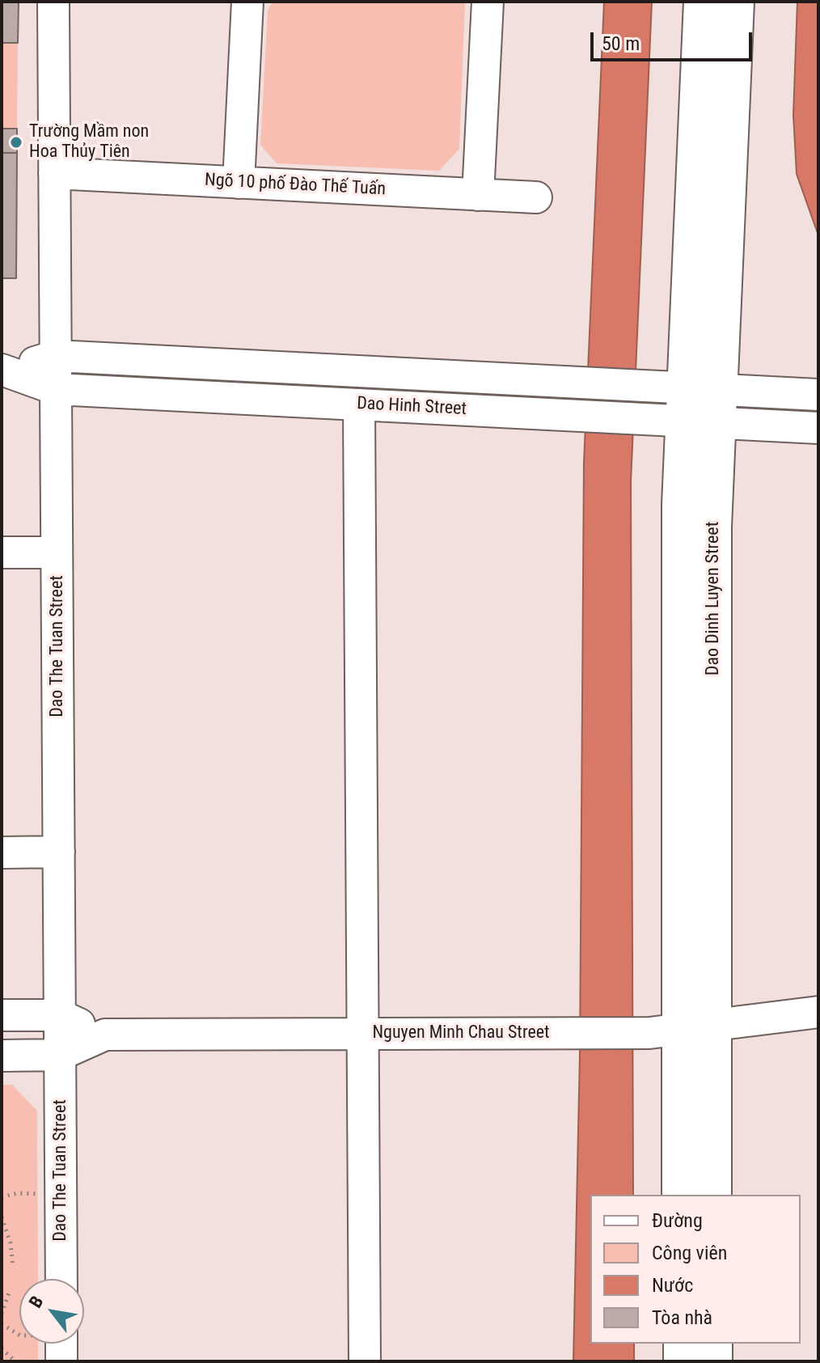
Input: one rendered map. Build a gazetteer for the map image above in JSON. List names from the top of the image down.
{
  "streets": {
    "main road": ["Dao Dinh Luyen Street"],
    "street": [
      "Ngõ 10 phố Đào Thế Tuấn",
      "Dao Hinh Street",
      "Dao The Tuan Street",
      "Nguyen Minh Chau Street"
    ]
  },
  "crossings": [
    ["Ngõ 10 phố Đào Thế Tuấn", "Dao The Tuan Street"],
    ["Dao Hinh Street", "Dao Dinh Luyen Street"],
    ["Dao Hinh Street", "Dao The Tuan Street"],
    ["Dao Dinh Luyen Street", "Nguyen Minh Chau Street"],
    ["Dao The Tuan Street", "Nguyen Minh Chau Street"]
  ],
  "places": ["Trường Mầm non Hoa Thủy Tiên"],
  "legend": [
    "Đường",
    "Công viên",
    "Nước",
    "Tòa nhà"
  ],
  "scale_bar": "50 m",
  "north": "top left"
}
